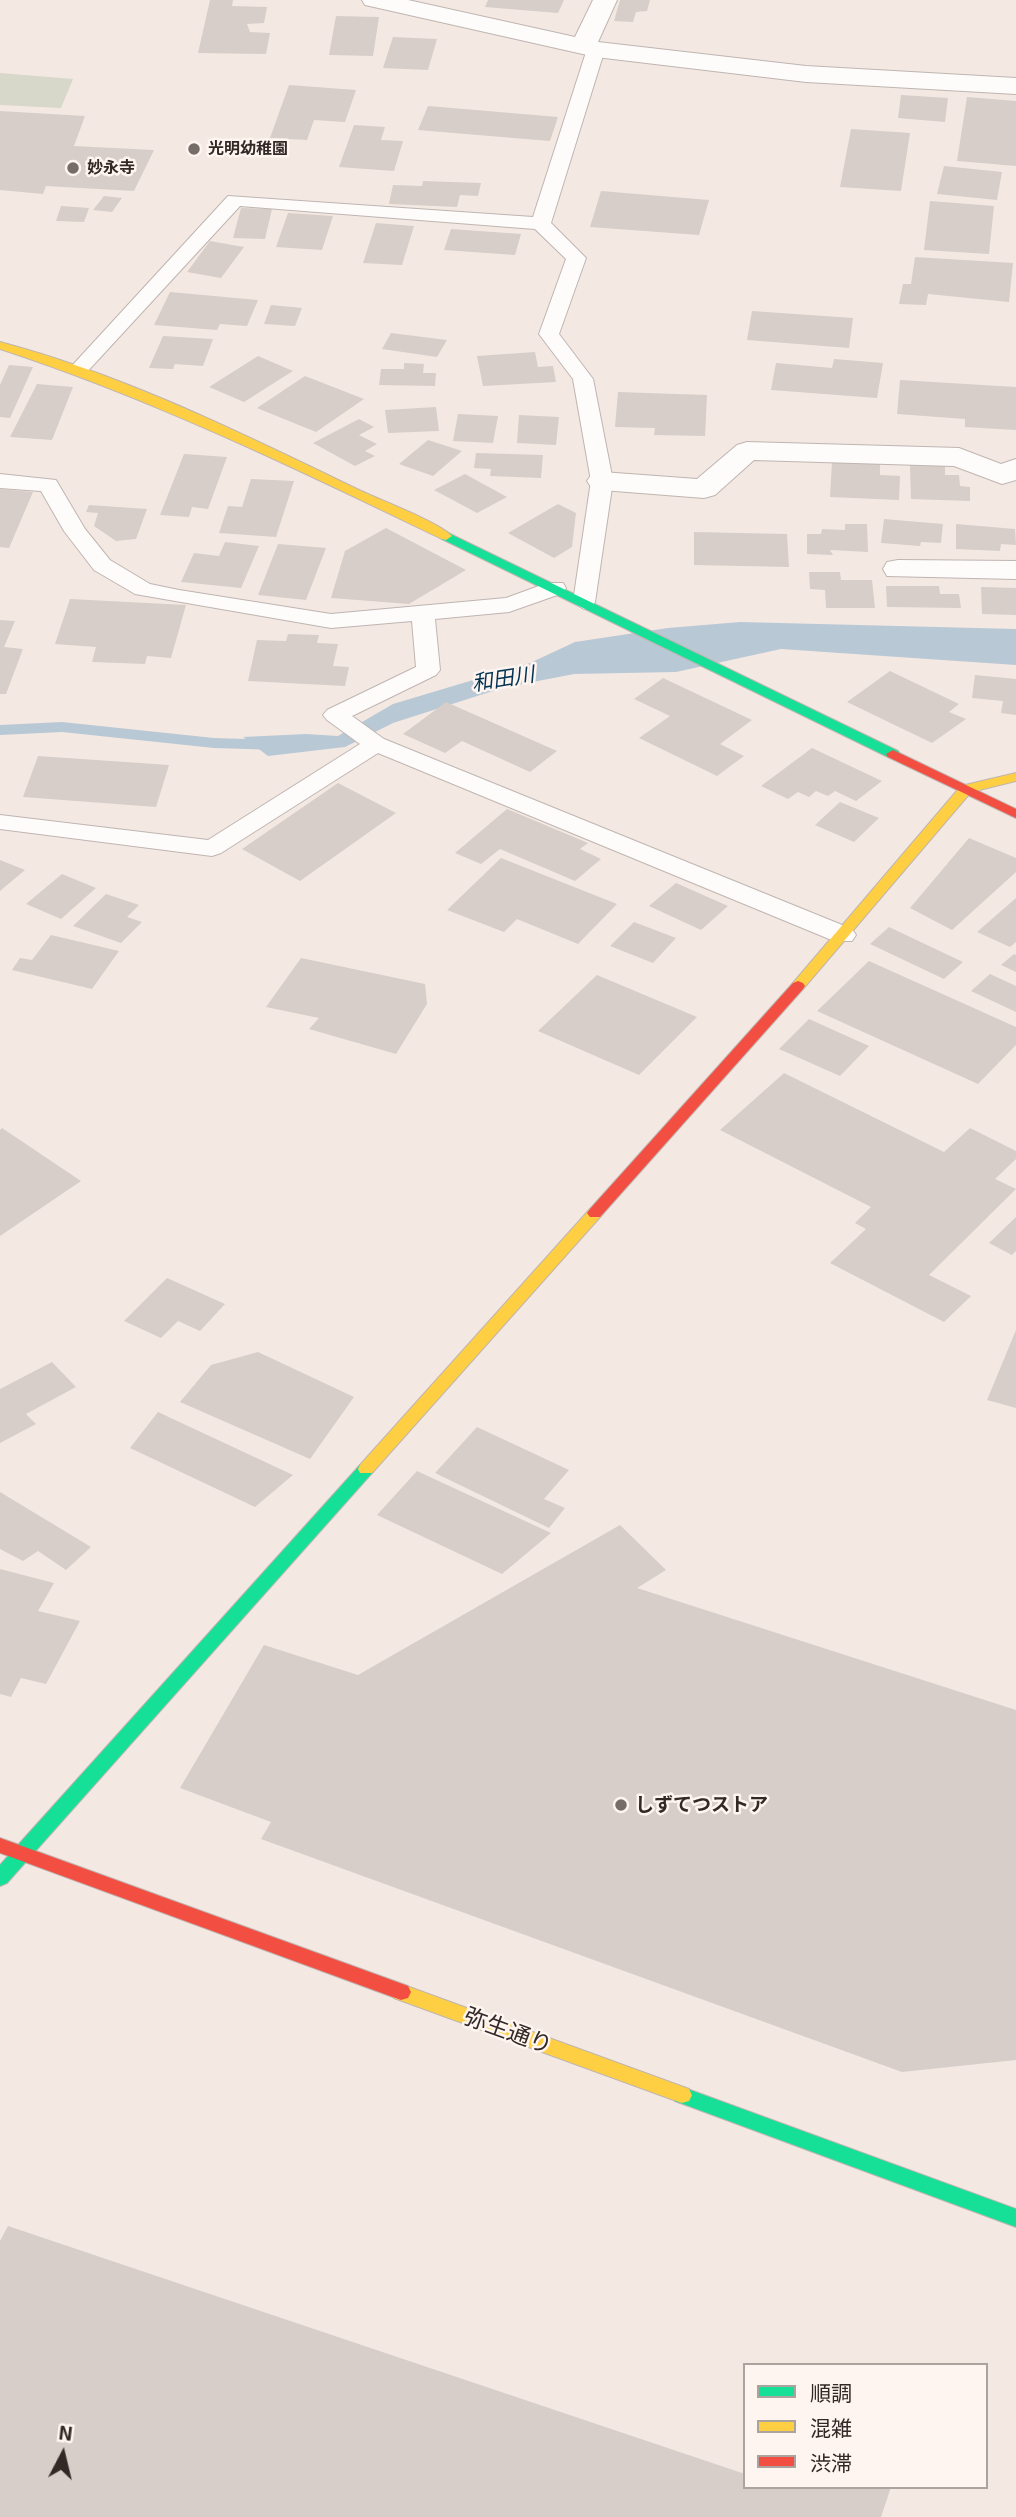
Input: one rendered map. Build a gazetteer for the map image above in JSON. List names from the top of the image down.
{
  "streets": {
    "street": ["弥生通り"]
  },
  "water": ["和田川"],
  "places": ["光明幼稚園", "妙永寺", "しずてつストア"],
  "legend": ["順調", "混雑", "渋滞"],
  "north": "top"
}
